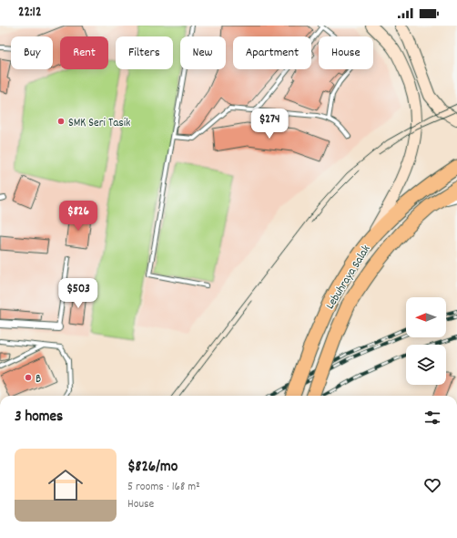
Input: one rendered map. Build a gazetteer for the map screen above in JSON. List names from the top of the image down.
{
  "streets": {
    "highway": ["Lebuhraya Salak"]
  },
  "places": ["SMK Seri Tasik", "B"],
  "north": "left",
  "page": {
    "status": "22:12",
    "chip": [
      "Buy",
      "Rent",
      "Filters",
      "New",
      "Apartment",
      "House"
    ],
    "price": ["$274", "$826", "$503"],
    "heading": "3 homes",
    "list": [
      {
        "name": "$826/mo",
        "note": "5 rooms · 168 m² · House"
      }
    ]
  }
}
